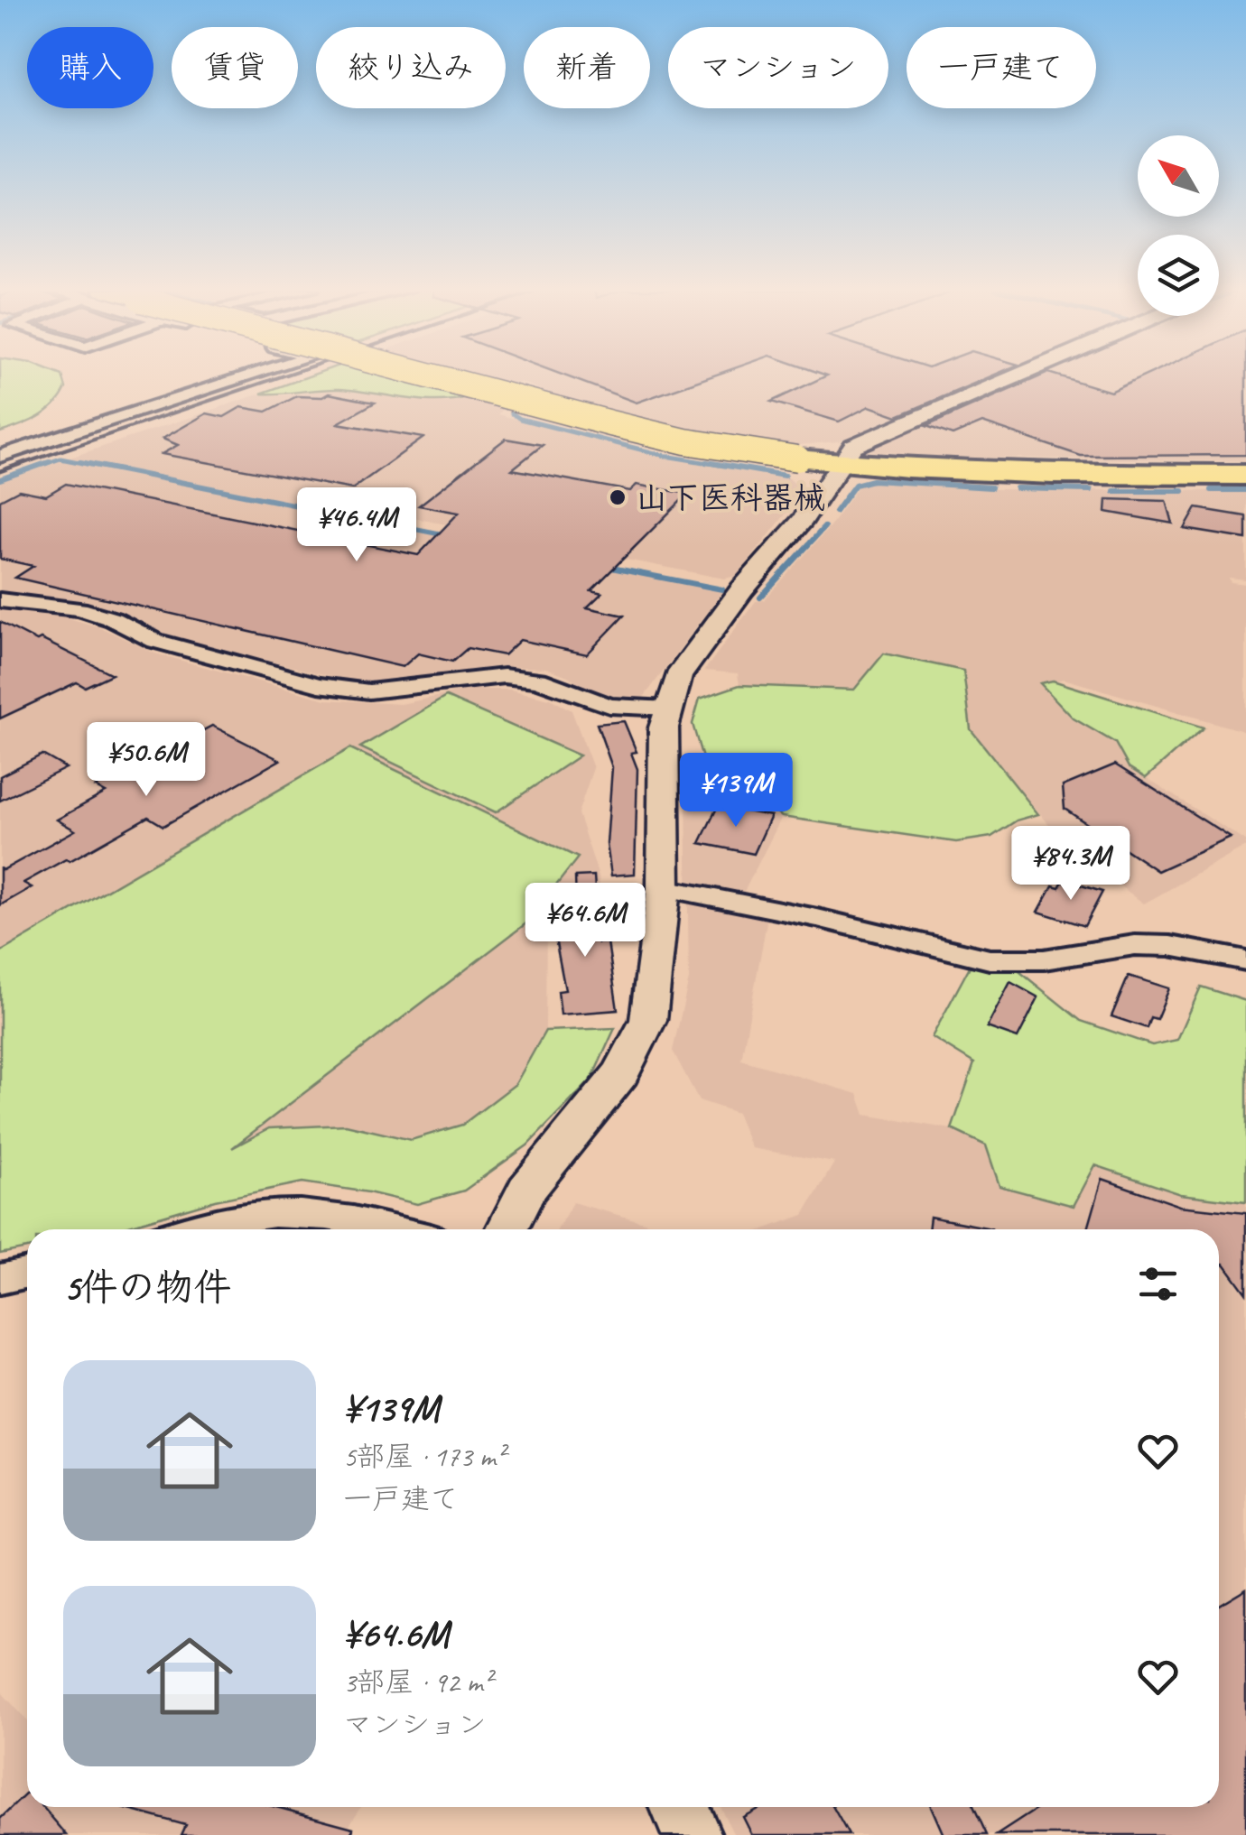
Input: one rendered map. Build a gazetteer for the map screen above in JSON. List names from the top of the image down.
{
  "places": ["山下医科器械"],
  "north": "top left",
  "page": {
    "chip": [
      "購入",
      "賃貸",
      "絞り込み",
      "新着",
      "マンション",
      "一戸建て"
    ],
    "price": [
      "¥46.4M",
      "¥50.6M",
      "¥139M",
      "¥84.3M",
      "¥64.6M"
    ],
    "heading": "5件の物件",
    "list": [
      {
        "name": "¥139M",
        "note": "5部屋 · 173 m² · 一戸建て"
      },
      {
        "name": "¥64.6M",
        "note": "3部屋 · 92 m² · マンション"
      }
    ]
  }
}
